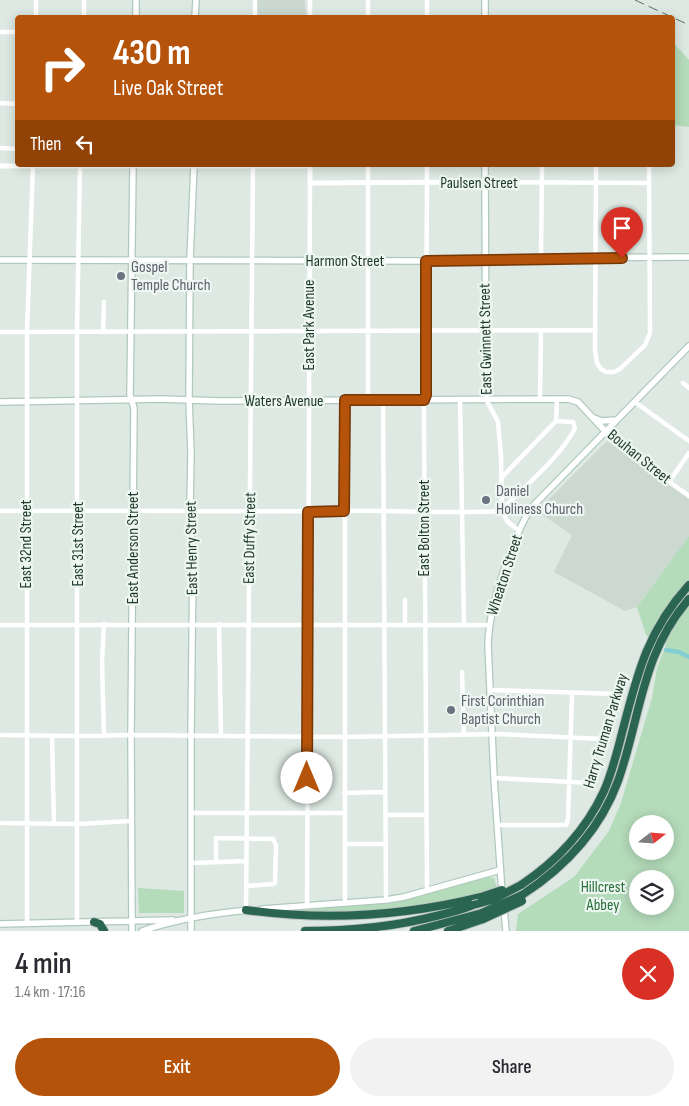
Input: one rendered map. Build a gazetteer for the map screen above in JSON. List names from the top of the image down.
{
  "streets": {
    "highway": ["Harry Truman Parkway"],
    "main road": [
      "Harmon Street",
      "East Gwinnett Street",
      "Waters Avenue",
      "Bouhan Street",
      "East Anderson Street",
      "East Henry Street",
      "Wheaton Street"
    ],
    "street": [
      "Paulsen Street",
      "East Park Avenue",
      "East Bolton Street",
      "East Duffy Street",
      "East 32nd Street",
      "East 31st Street"
    ]
  },
  "crossings": [
    ["Paulsen Street", "East Park Avenue"],
    ["Paulsen Street", "East Gwinnett Street"],
    ["Paulsen Street", "East Bolton Street"],
    ["Harmon Street", "East Park Avenue"],
    ["Harmon Street", "East Gwinnett Street"],
    ["Harmon Street", "East Bolton Street"],
    ["Harmon Street", "East Duffy Street"],
    ["Harmon Street", "East 32nd Street"],
    ["Harmon Street", "East 31st Street"],
    ["Harmon Street", "East Anderson Street"],
    ["Harmon Street", "East Henry Street"],
    ["East Park Avenue", "Waters Avenue"],
    ["East Gwinnett Street", "Waters Avenue"],
    ["Waters Avenue", "Bouhan Street"],
    ["Waters Avenue", "East Bolton Street"],
    ["Waters Avenue", "East Duffy Street"],
    ["Waters Avenue", "East 32nd Street"],
    ["Waters Avenue", "East 31st Street"],
    ["Waters Avenue", "East Anderson Street"],
    ["Waters Avenue", "East Henry Street"],
    ["Bouhan Street", "Wheaton Street"]
  ],
  "parks": ["Hillcrest Abbey"],
  "places": ["Gospel Temple Church", "Daniel Holiness Church", "First Corinthian Baptist Church"],
  "north": "right",
  "page": {
    "turn": ["430 m", "Live Oak Street"],
    "then": "Then",
    "heading": ["4 min", "1.4 km · 17:16"],
    "buttons": ["Exit", "Share"]
  }
}
